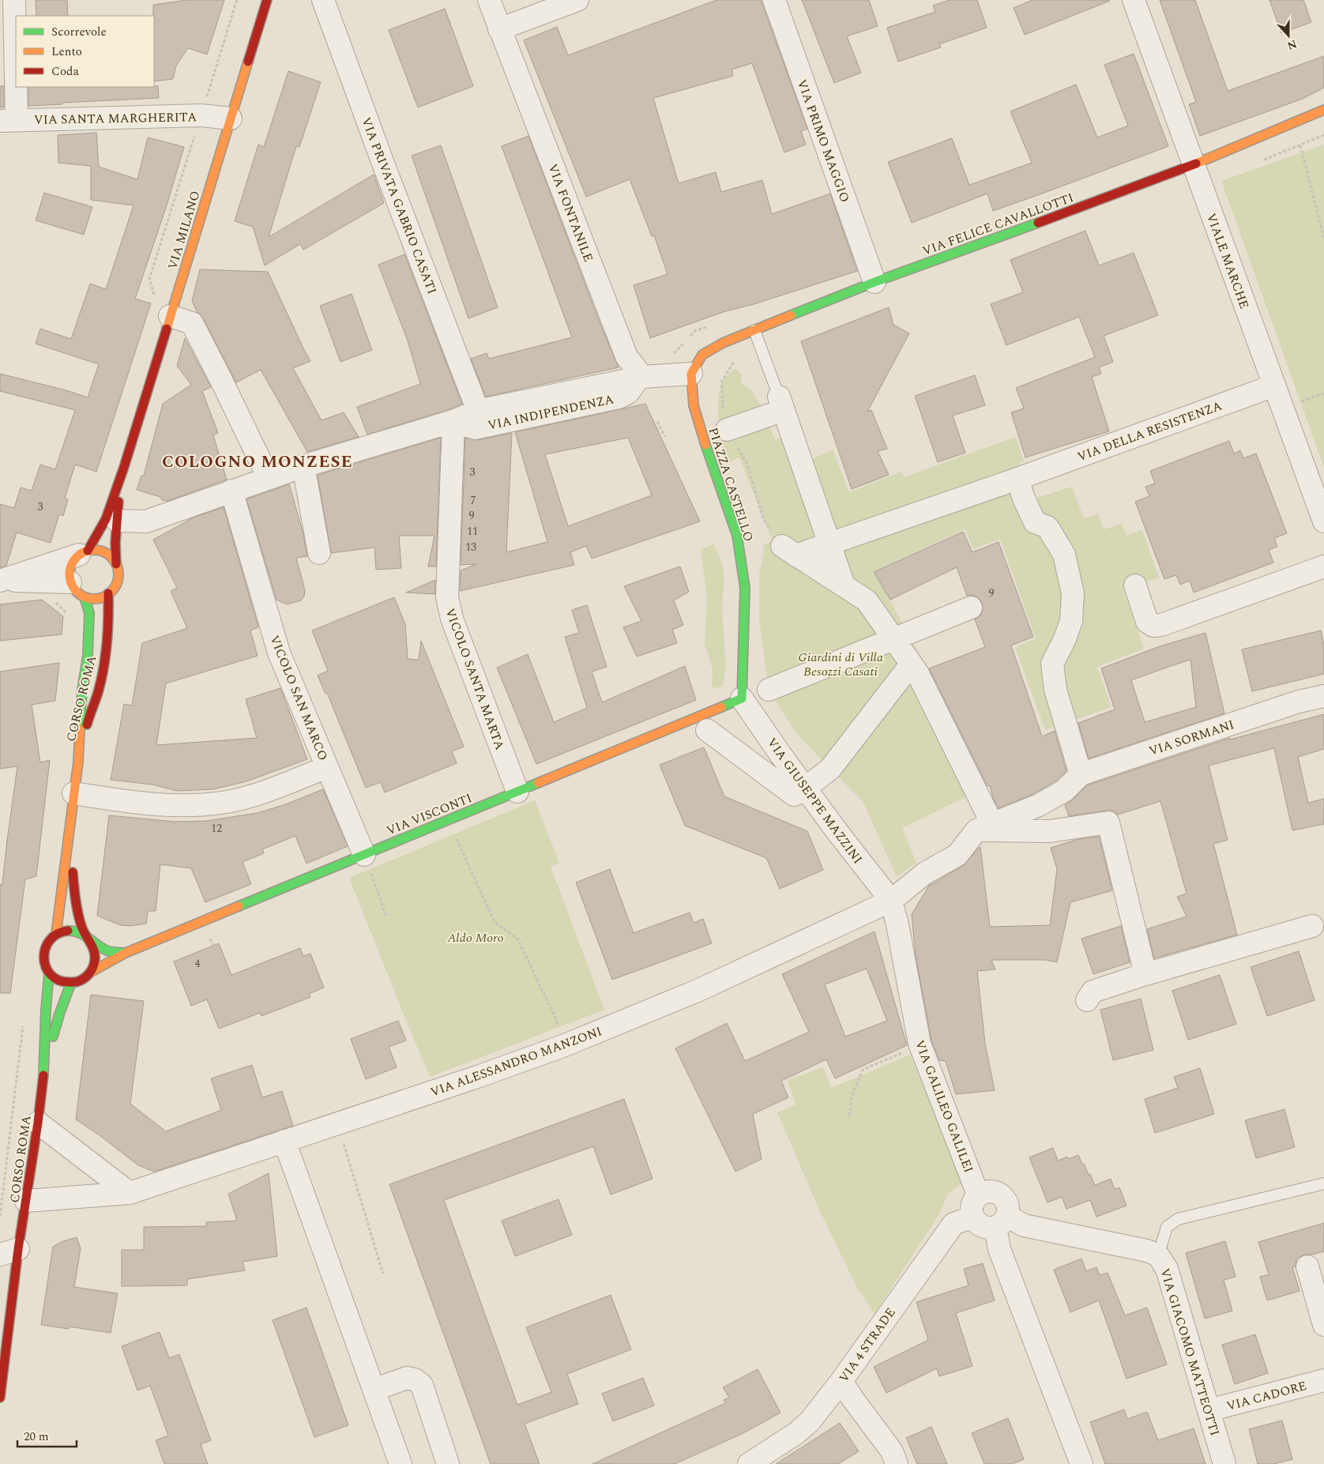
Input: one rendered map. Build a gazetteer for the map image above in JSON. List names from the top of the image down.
{
  "streets": {
    "main road": [
      "VIA FELICE CAVALLOTTI",
      "VIA MILANO",
      "PIAZZA CASTELLO",
      "CORSO ROMA",
      "VIA VISCONTI"
    ],
    "street": [
      "VIA SANTA MARGHERITA",
      "VIA PRIMO MAGGIO",
      "VIA PRIVATA GABRIO CASATI",
      "VIA FONTANILE",
      "VIALE MARCHE",
      "VIA INDIPENDENZA",
      "VIA DELLA RESISTENZA",
      "VICOLO SANTA MARTA",
      "VICOLO SAN MARCO",
      "VIA SORMANI",
      "VIA GIUSEPPE MAZZINI",
      "VIA ALESSANDRO MANZONI",
      "VIA GALILEO GALILEI",
      "VIA 4 STRADE",
      "VIA GIACOMO MATTEOTTI",
      "VIA CADORE"
    ]
  },
  "crossings": [
    ["VIA SANTA MARGHERITA", "VIA MILANO"],
    ["VIA PRIMO MAGGIO", "VIA FELICE CAVALLOTTI"],
    ["VIA PRIVATA GABRIO CASATI", "VIA INDIPENDENZA"],
    ["VIA FONTANILE", "VIA INDIPENDENZA"],
    ["VIA FELICE CAVALLOTTI", "VIALE MARCHE"],
    ["VIA FELICE CAVALLOTTI", "PIAZZA CASTELLO"],
    ["VIA MILANO", "VIA INDIPENDENZA"],
    ["VIA MILANO", "CORSO ROMA"],
    ["VIALE MARCHE", "VIA DELLA RESISTENZA"],
    ["VIA INDIPENDENZA", "VICOLO SANTA MARTA"],
    ["VIA INDIPENDENZA", "VICOLO SAN MARCO"],
    ["PIAZZA CASTELLO", "VIA GIUSEPPE MAZZINI"],
    ["PIAZZA CASTELLO", "VIA VISCONTI"],
    ["VICOLO SANTA MARTA", "VIA VISCONTI"],
    ["VICOLO SAN MARCO", "VIA VISCONTI"],
    ["CORSO ROMA", "VIA VISCONTI"],
    ["CORSO ROMA", "VIA ALESSANDRO MANZONI"],
    ["VIA SORMANI", "VIA ALESSANDRO MANZONI"],
    ["VIA GIUSEPPE MAZZINI", "VIA VISCONTI"],
    ["VIA GIUSEPPE MAZZINI", "VIA ALESSANDRO MANZONI"],
    ["VIA GIUSEPPE MAZZINI", "VIA GALILEO GALILEI"],
    ["VIA ALESSANDRO MANZONI", "VIA GALILEO GALILEI"],
    ["VIA GALILEO GALILEI", "VIA 4 STRADE"],
    ["VIA GALILEO GALILEI", "VIA GIACOMO MATTEOTTI"],
    ["VIA 4 STRADE", "VIA GIACOMO MATTEOTTI"],
    ["VIA GIACOMO MATTEOTTI", "VIA CADORE"]
  ],
  "districts": ["COLOGNO MONZESE"],
  "parks": ["Giardini di Villa Besozzi Casati", "Aldo Moro"],
  "house_numbers": [
    "3",
    "7",
    "3",
    "9",
    "11",
    "13",
    "9",
    "12",
    "4"
  ],
  "legend": ["Scorrevole", "Lento", "Coda"],
  "scale_bar": "20 m",
  "north": "bottom"
}
